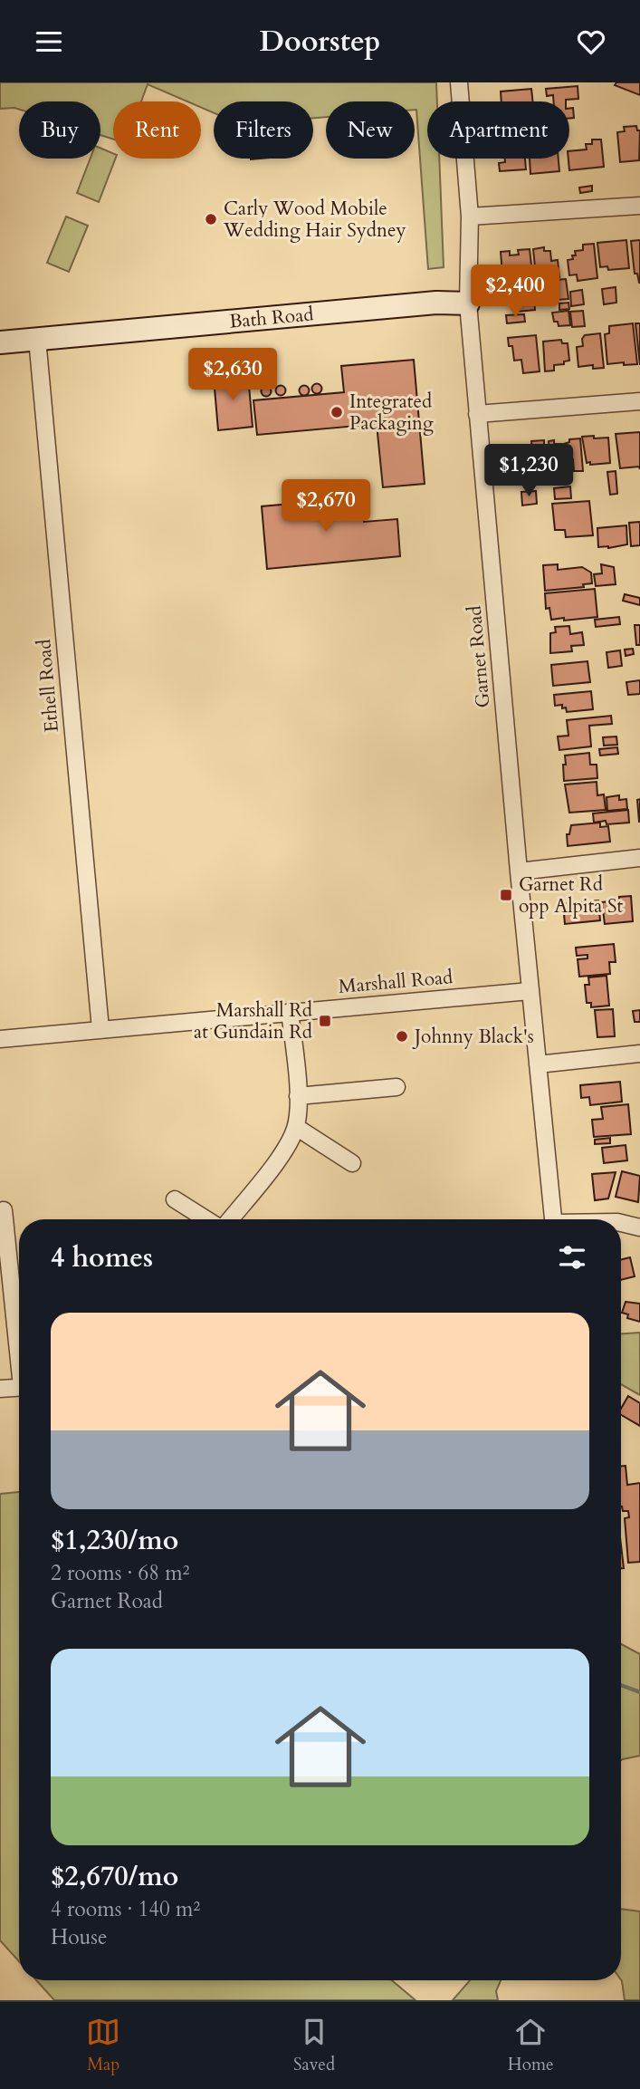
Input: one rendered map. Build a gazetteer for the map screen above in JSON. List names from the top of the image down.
{
  "streets": {
    "street": [
      "Bath Road",
      "Garnet Road",
      "Ethell Road",
      "Marshall Road"
    ]
  },
  "crossings": [
    ["Bath Road", "Garnet Road"],
    ["Bath Road", "Ethell Road"],
    ["Garnet Road", "Marshall Road"],
    ["Ethell Road", "Marshall Road"]
  ],
  "places": {
    "other": ["Carly Wood Mobile Wedding Hair Sydney", "Integrated Packaging", "Johnny Black's"],
    "transit": ["Garnet Rd opp Alpita St", "Marshall Rd at Gundain Rd"]
  },
  "page": {
    "header": "Doorstep",
    "chip": [
      "Buy",
      "Rent",
      "Filters",
      "New",
      "Apartment"
    ],
    "price": [
      "$2,400",
      "$2,630",
      "$1,230",
      "$2,670"
    ],
    "heading": "4 homes",
    "list": [
      {
        "name": "$1,230/mo",
        "note": "2 rooms · 68 m² · Garnet Road"
      },
      {
        "name": "$2,670/mo",
        "note": "4 rooms · 140 m² · House"
      }
    ],
    "tabs": ["Map", "Saved", "Home"]
  }
}
